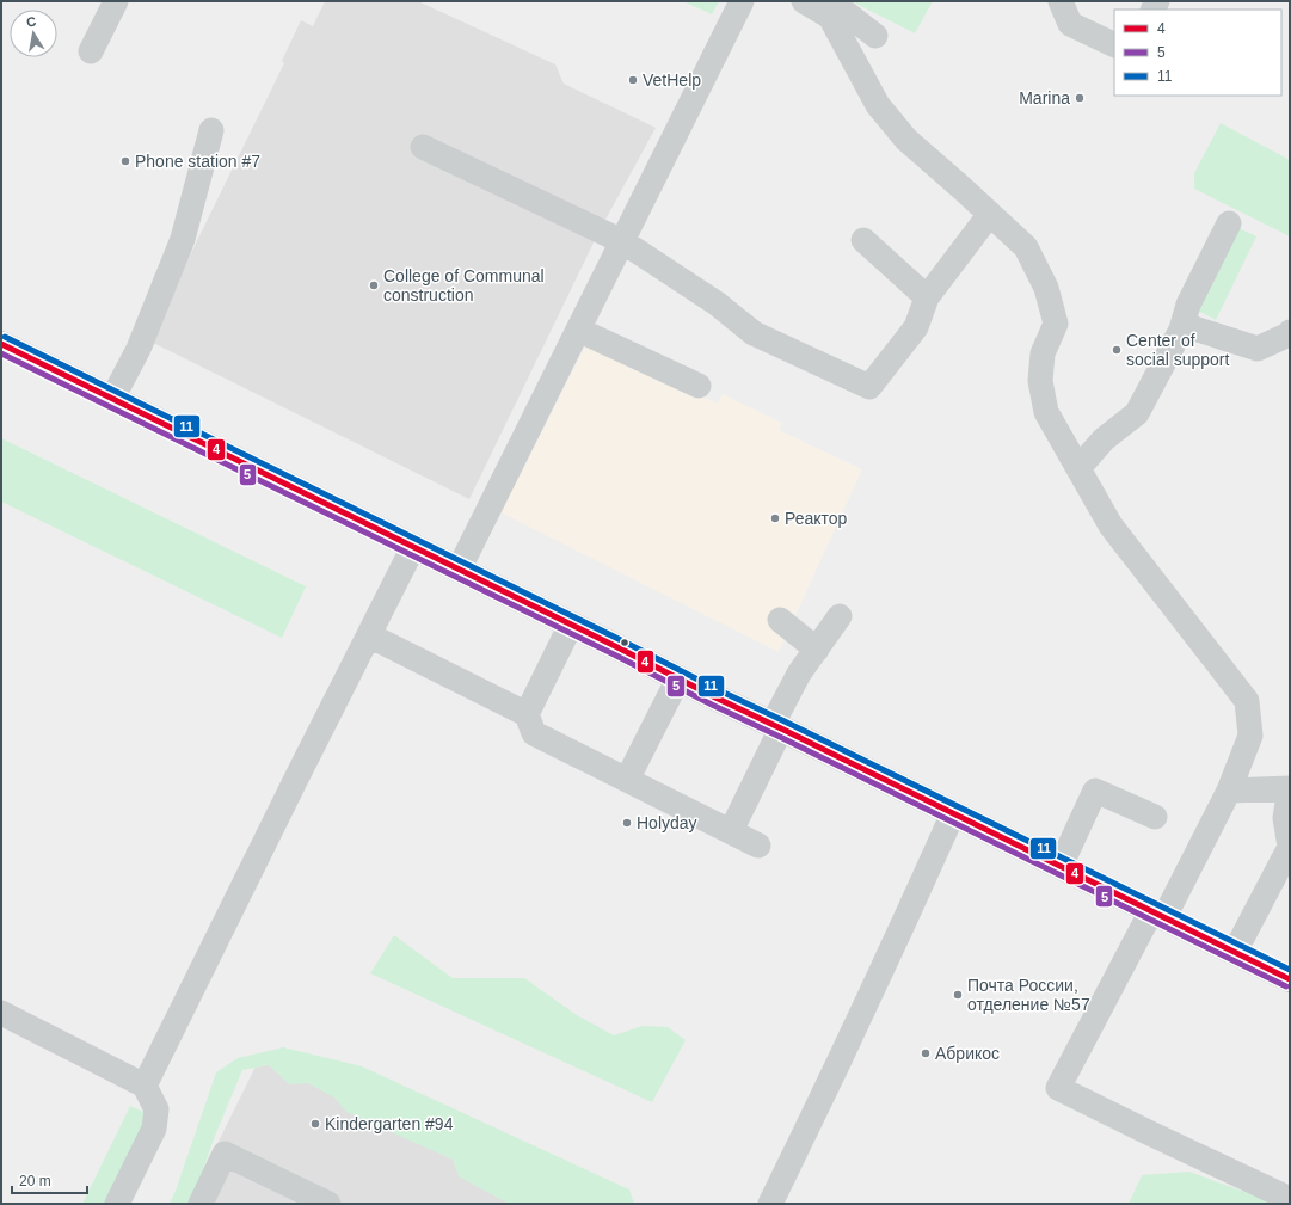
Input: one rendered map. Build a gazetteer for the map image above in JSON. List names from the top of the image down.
{
  "places": [
    "VetHelp",
    "Marina",
    "Phone station #7",
    "College of Communal construction",
    "Center of social support",
    "Реактор",
    "Holyday",
    "Почта России, отделение №57",
    "Абрикос",
    "Kindergarten #94"
  ],
  "lines": ["transit line 11", "transit line 4", "transit line 5"],
  "legend": ["4", "5", "11"],
  "scale_bar": "20 m",
  "north": "top"
}
